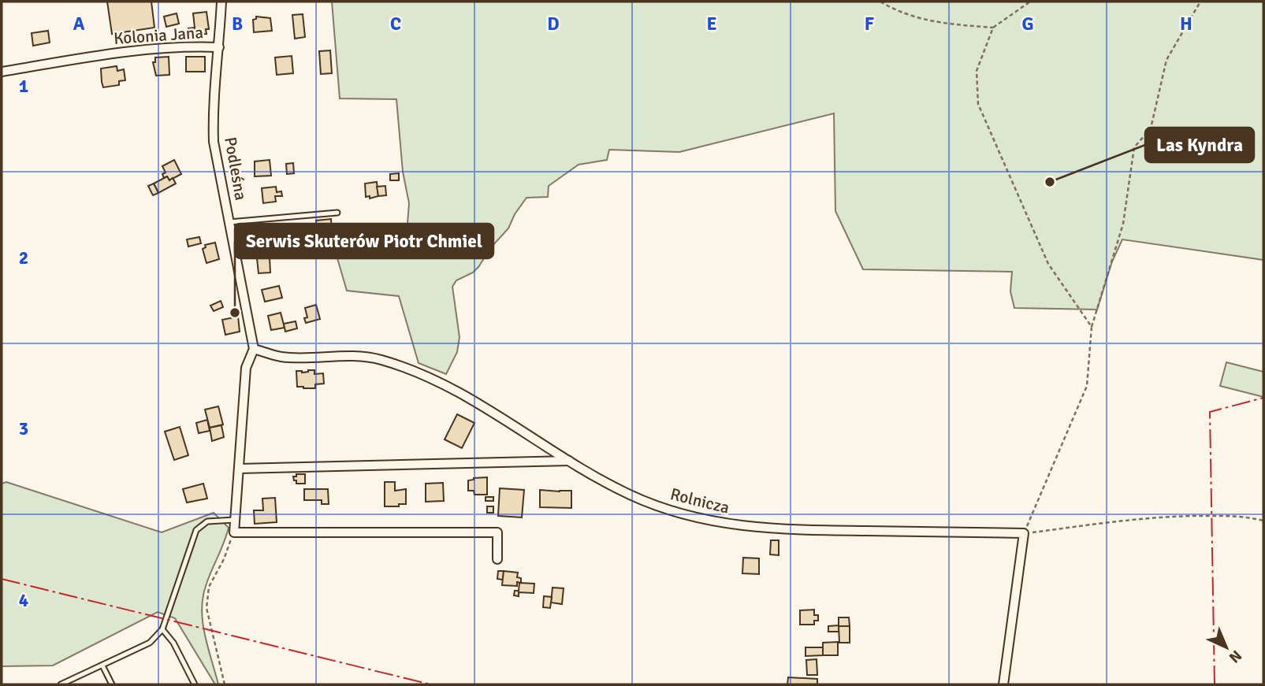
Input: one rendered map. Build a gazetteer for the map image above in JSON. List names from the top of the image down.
{
  "streets": {
    "street": ["Kolonia Jana", "Podleśna", "Rolnicza"]
  },
  "crossings": [
    ["Kolonia Jana", "Podleśna"],
    ["Podleśna", "Rolnicza"]
  ],
  "places": ["Las Kyndra", "Serwis Skuterów Piotr Chmiel"],
  "north": "bottom right",
  "grid": {
    "columns": [
      "A",
      "B",
      "C",
      "D",
      "E",
      "F",
      "G",
      "H"
    ],
    "rows": [
      "1",
      "2",
      "3",
      "4"
    ]
  }
}
